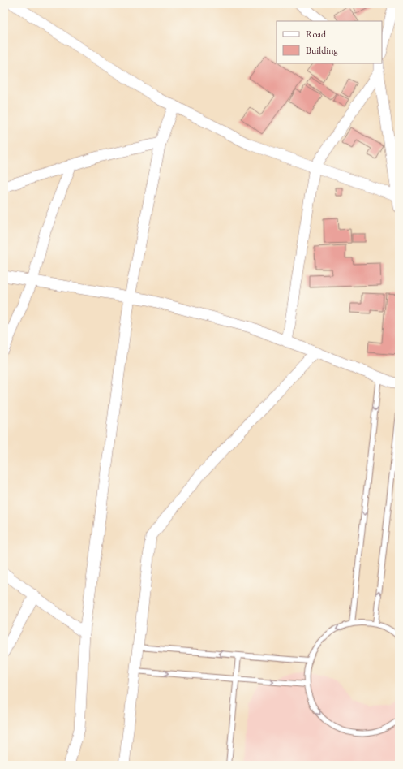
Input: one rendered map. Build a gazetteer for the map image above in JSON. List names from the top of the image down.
{
  "legend": ["Road", "Building"]
}
